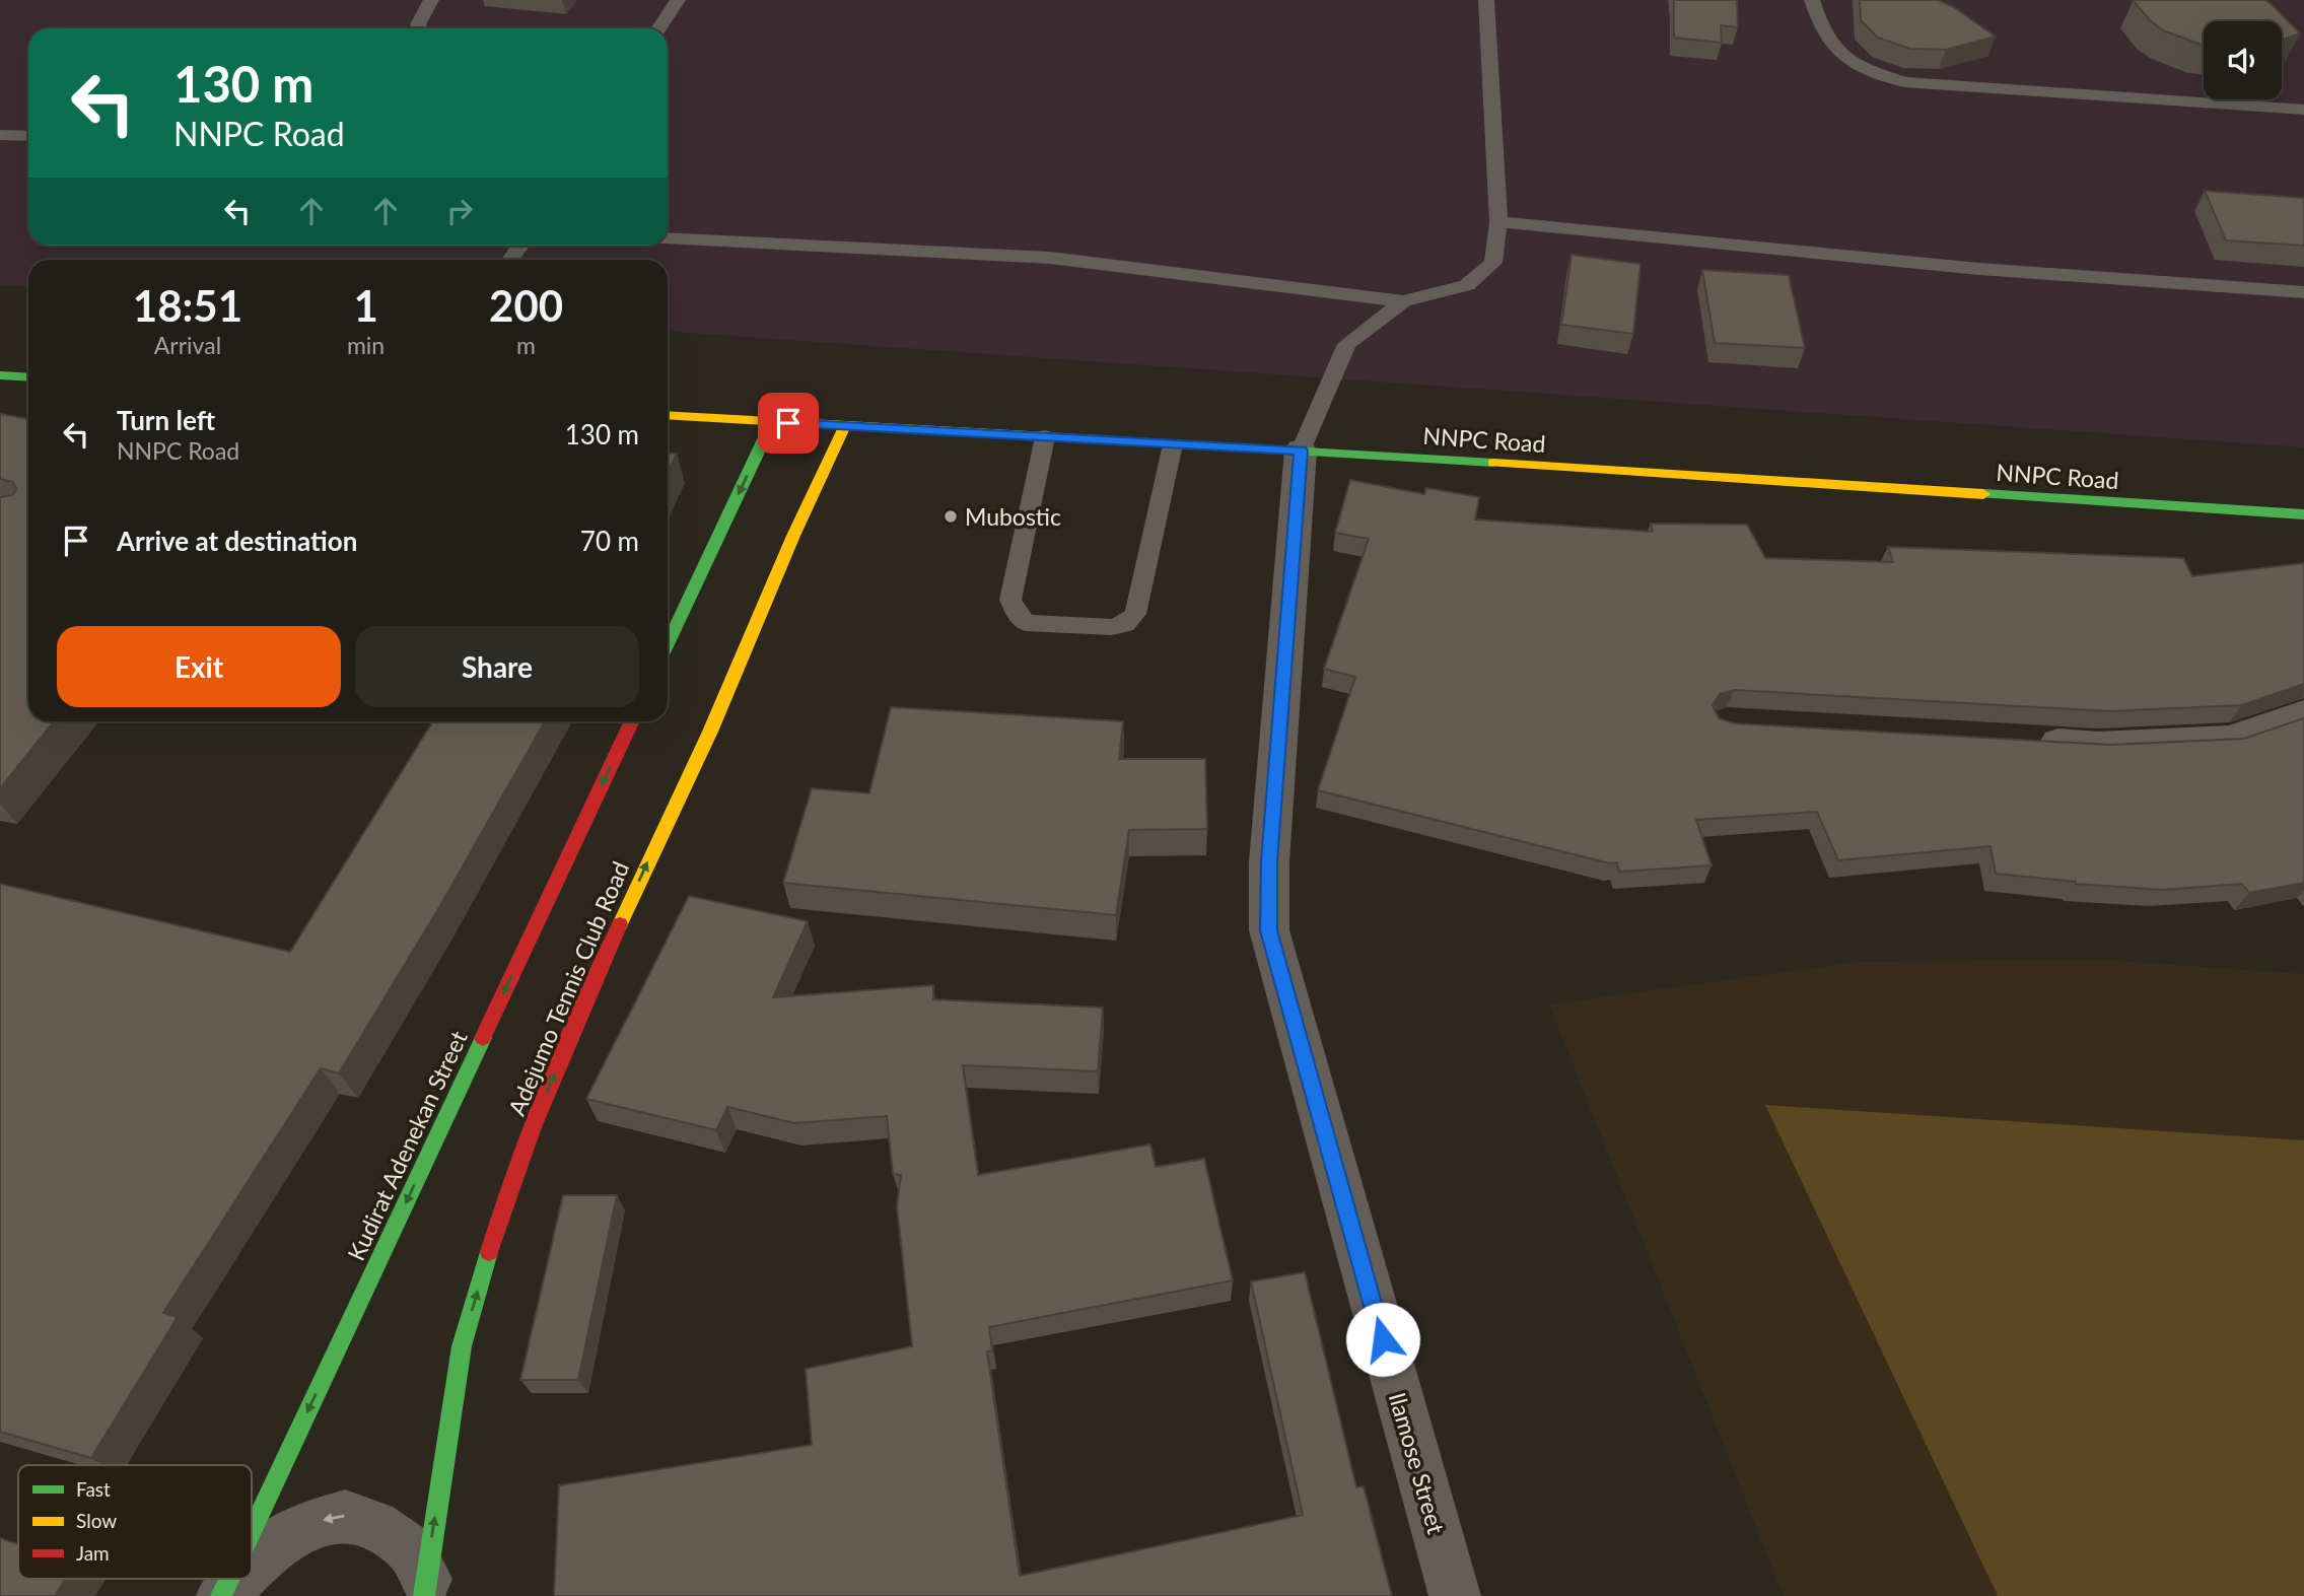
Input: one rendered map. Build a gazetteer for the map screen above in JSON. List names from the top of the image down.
{
  "streets": {
    "street": [
      "NNPC Road",
      "Adejumo Tennis Club Road",
      "Kudirat Adenekan Street",
      "Ilamose Street"
    ]
  },
  "crossings": [
    ["NNPC Road", "Adejumo Tennis Club Road"],
    ["NNPC Road", "Ilamose Street"]
  ],
  "one_way": ["Adejumo Tennis Club Road", "Kudirat Adenekan Street"],
  "places": ["Mubostic"],
  "legend": ["Fast", "Slow", "Jam"],
  "page": {
    "turn": ["130 m", "NNPC Road"],
    "eta": [
      "18:51",
      "Arrival",
      "1",
      "min",
      "200",
      "m"
    ],
    "list": [
      {
        "name": "Turn left",
        "note": "NNPC Road",
        "value": "130 m"
      },
      {
        "name": "Arrive at destination",
        "value": "70 m"
      }
    ],
    "buttons": ["Exit", "Share"]
  }
}
